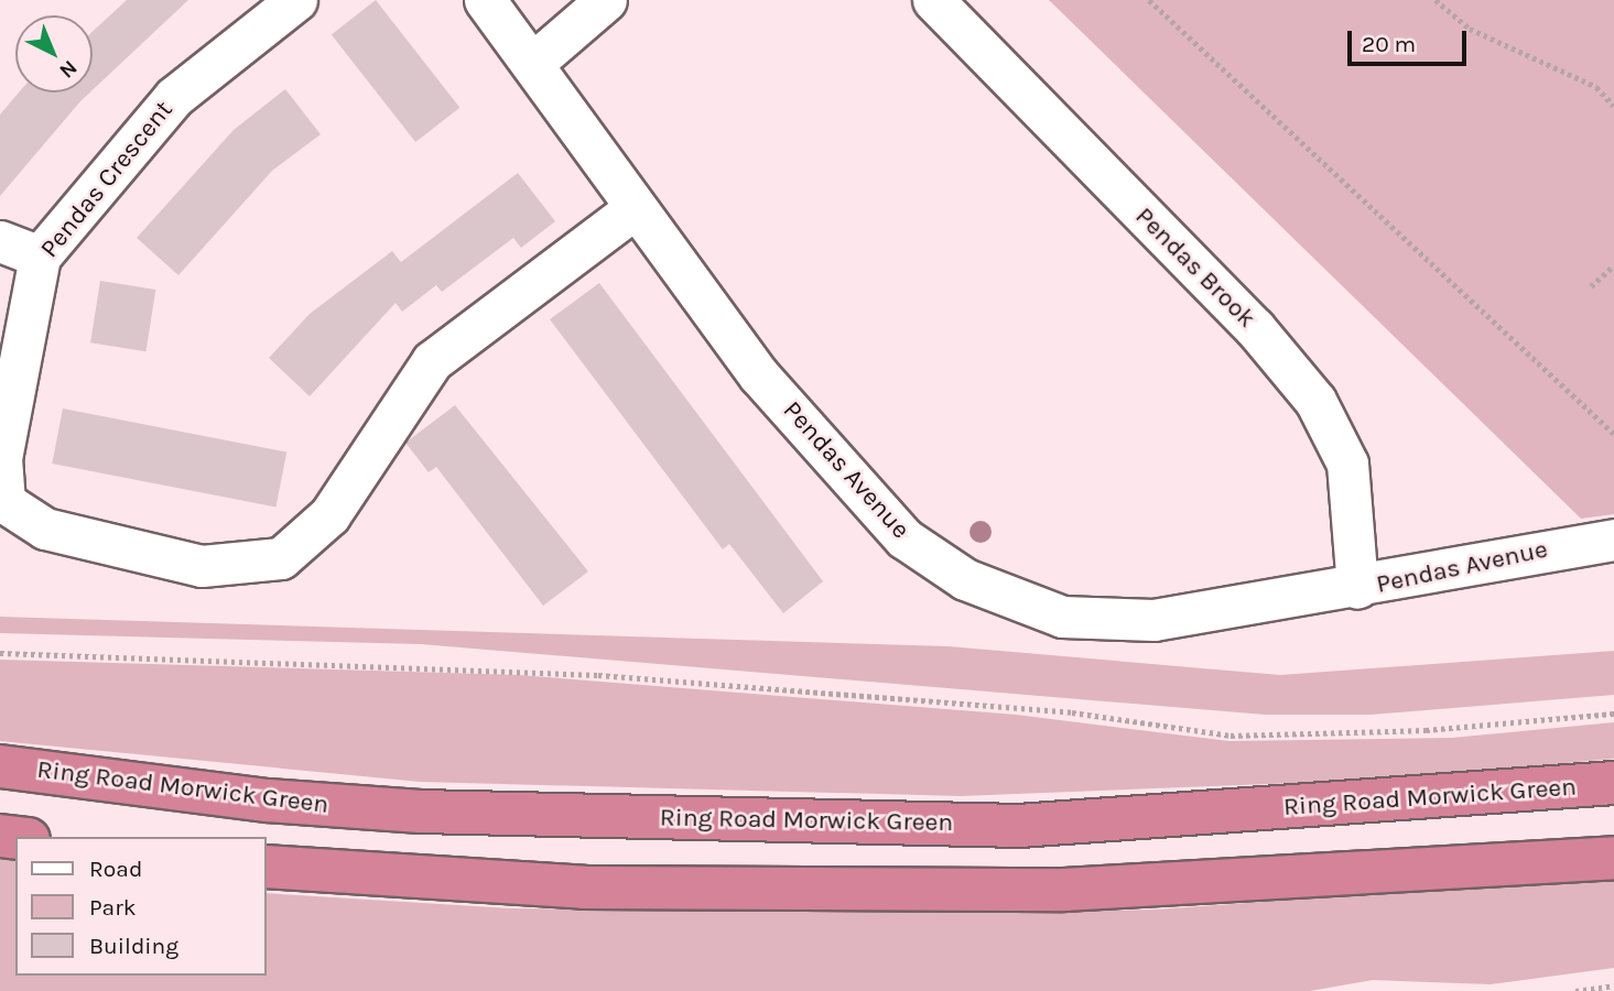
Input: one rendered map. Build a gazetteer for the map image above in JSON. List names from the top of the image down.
{
  "streets": {
    "highway": ["Ring Road Morwick Green"],
    "street": ["Pendas Crescent", "Pendas Brook", "Pendas Avenue"]
  },
  "crossings": [
    ["Pendas Crescent", "Pendas Avenue"],
    ["Pendas Brook", "Pendas Avenue"]
  ],
  "legend": ["Road", "Park", "Building"],
  "scale_bar": "20 m",
  "north": "bottom right"
}
